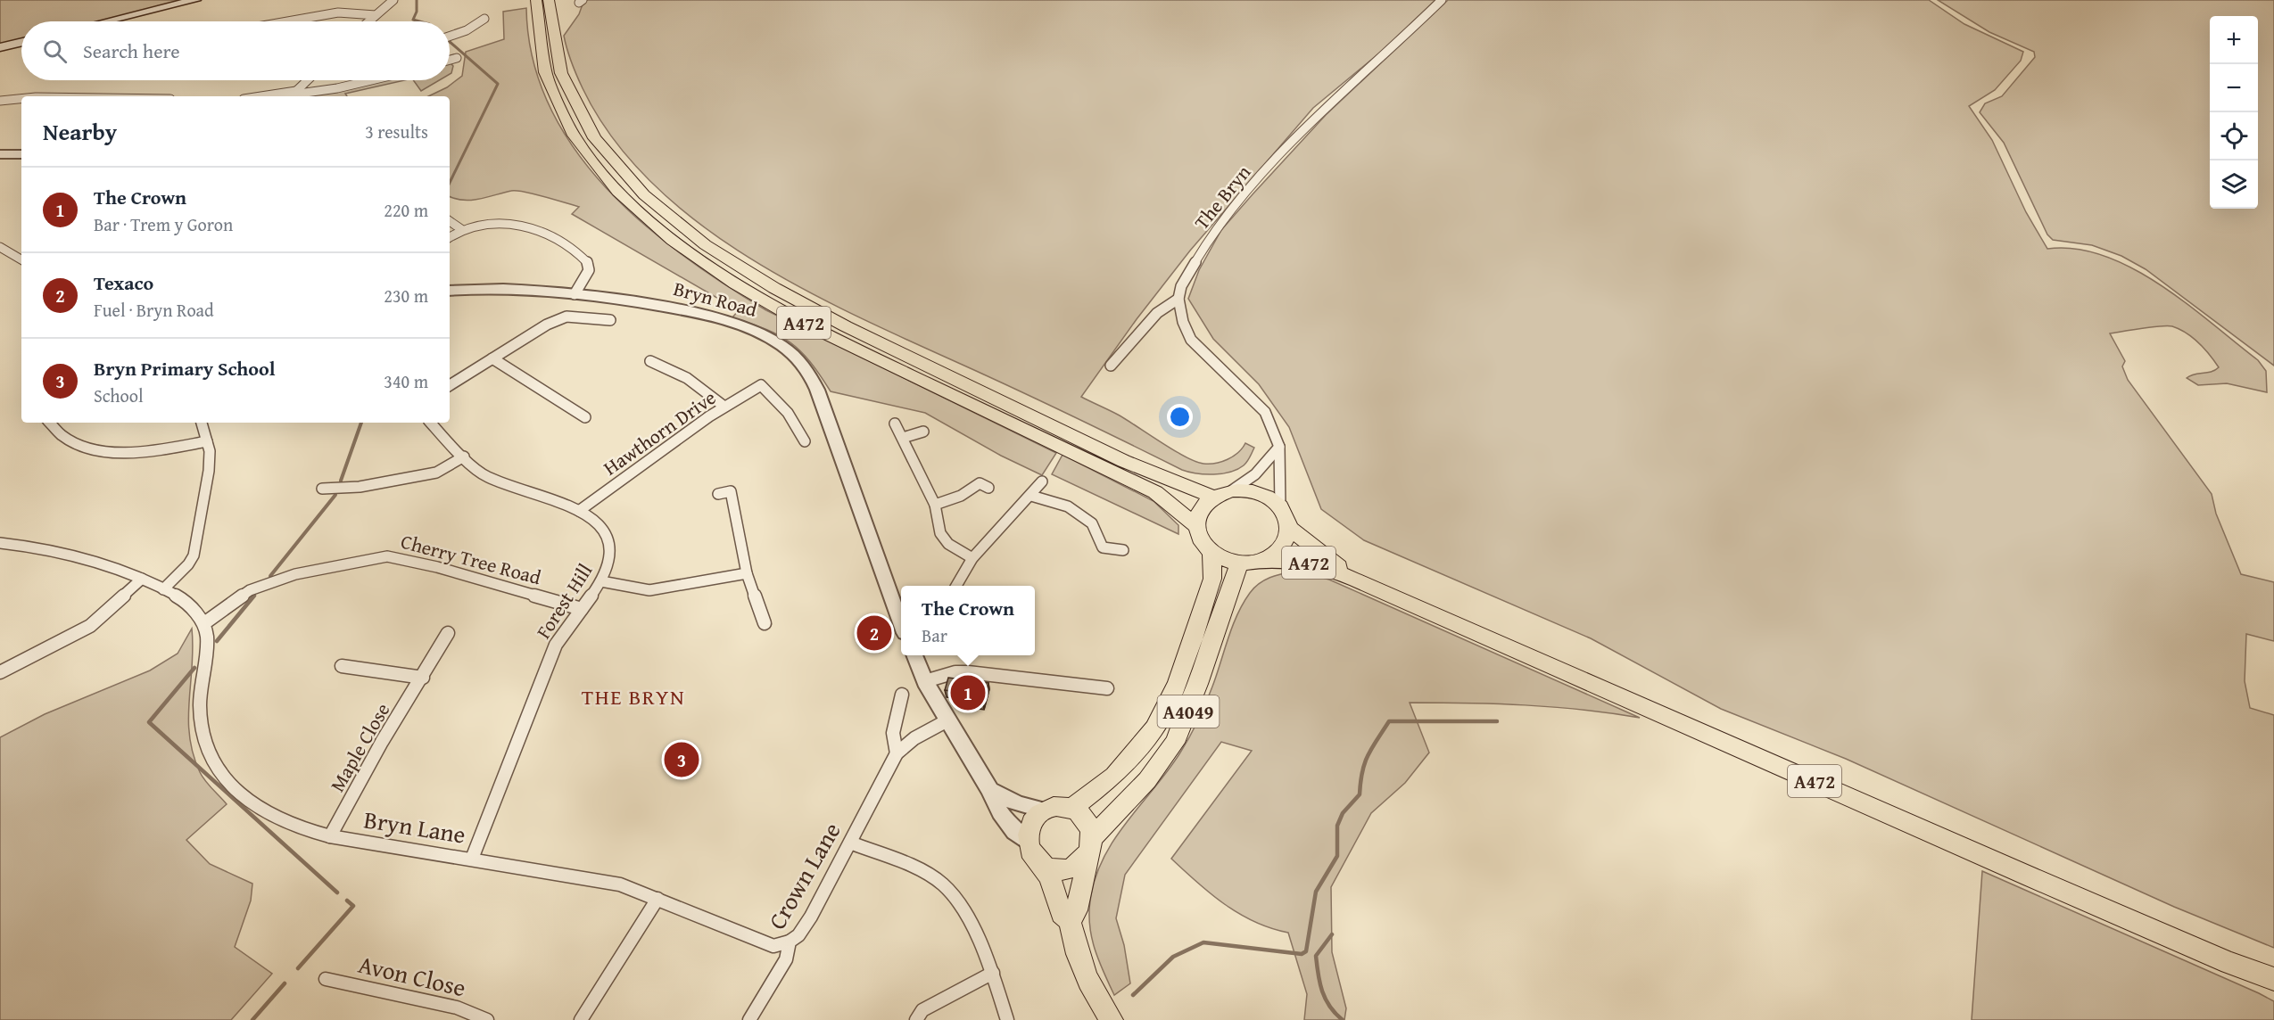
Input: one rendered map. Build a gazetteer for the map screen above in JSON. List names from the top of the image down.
{
  "streets": {
    "main road": ["A472", "A4049"],
    "street": [
      "The Bryn",
      "Bryn Road",
      "Hawthorn Drive",
      "Cherry Tree Road",
      "Forest Hill",
      "Maple Close",
      "Bryn Lane",
      "Crown Lane",
      "Avon Close"
    ]
  },
  "crossings": [
    ["A472", "A4049"],
    ["Hawthorn Drive", "Forest Hill"],
    ["Cherry Tree Road", "Forest Hill"],
    ["Cherry Tree Road", "Bryn Lane"],
    ["Forest Hill", "Bryn Lane"],
    ["Maple Close", "Bryn Lane"],
    ["Bryn Lane", "Crown Lane"]
  ],
  "districts": ["THE BRYN"],
  "page": {
    "map_buttons": ["+", "−"],
    "search": "Search here",
    "heading": ["Nearby", "3 results"],
    "list": [
      {
        "mark": "1",
        "name": "The Crown",
        "note": "Bar · Trem y Goron",
        "value": "220 m"
      },
      {
        "mark": "2",
        "name": "Texaco",
        "note": "Fuel · Bryn Road",
        "value": "230 m"
      },
      {
        "mark": "3",
        "name": "Bryn Primary School",
        "note": "School",
        "value": "340 m"
      }
    ],
    "popup": ["The Crown", "Bar"],
    "pins": ["2", "1", "3"]
  }
}
